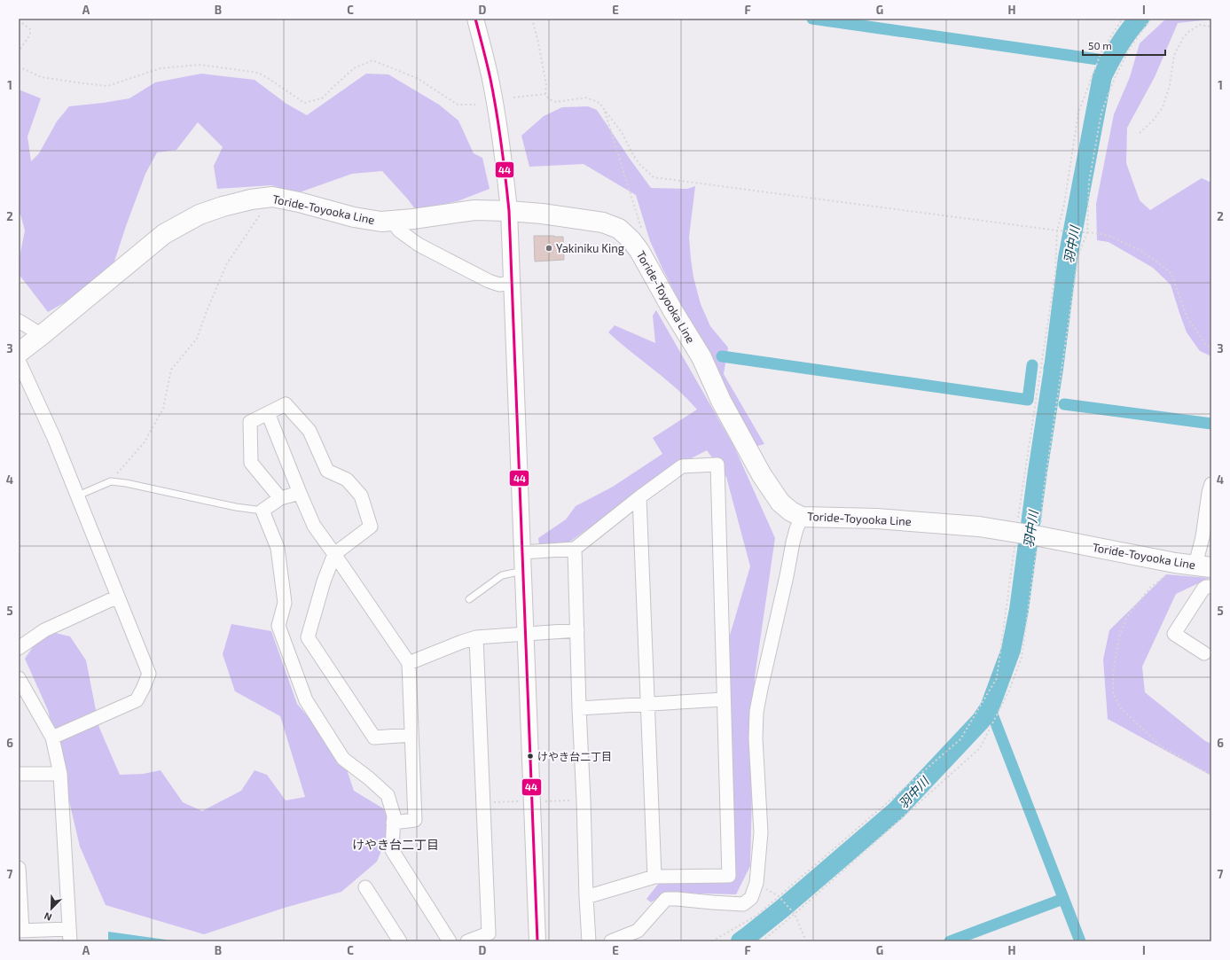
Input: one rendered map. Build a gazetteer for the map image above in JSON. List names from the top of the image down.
{
  "streets": {
    "main road": ["Toride-Toyooka Line"]
  },
  "districts": ["けやき台二丁目"],
  "water": ["羽中川"],
  "places": ["Yakiniku King", "けやき台二丁目"],
  "lines": ["transit line 44"],
  "scale_bar": "50 m",
  "north": "bottom left",
  "grid": {
    "columns": [
      "A",
      "B",
      "C",
      "D",
      "E",
      "F",
      "G",
      "H",
      "I"
    ],
    "rows": [
      "1",
      "2",
      "3",
      "4",
      "5",
      "6",
      "7"
    ]
  }
}
